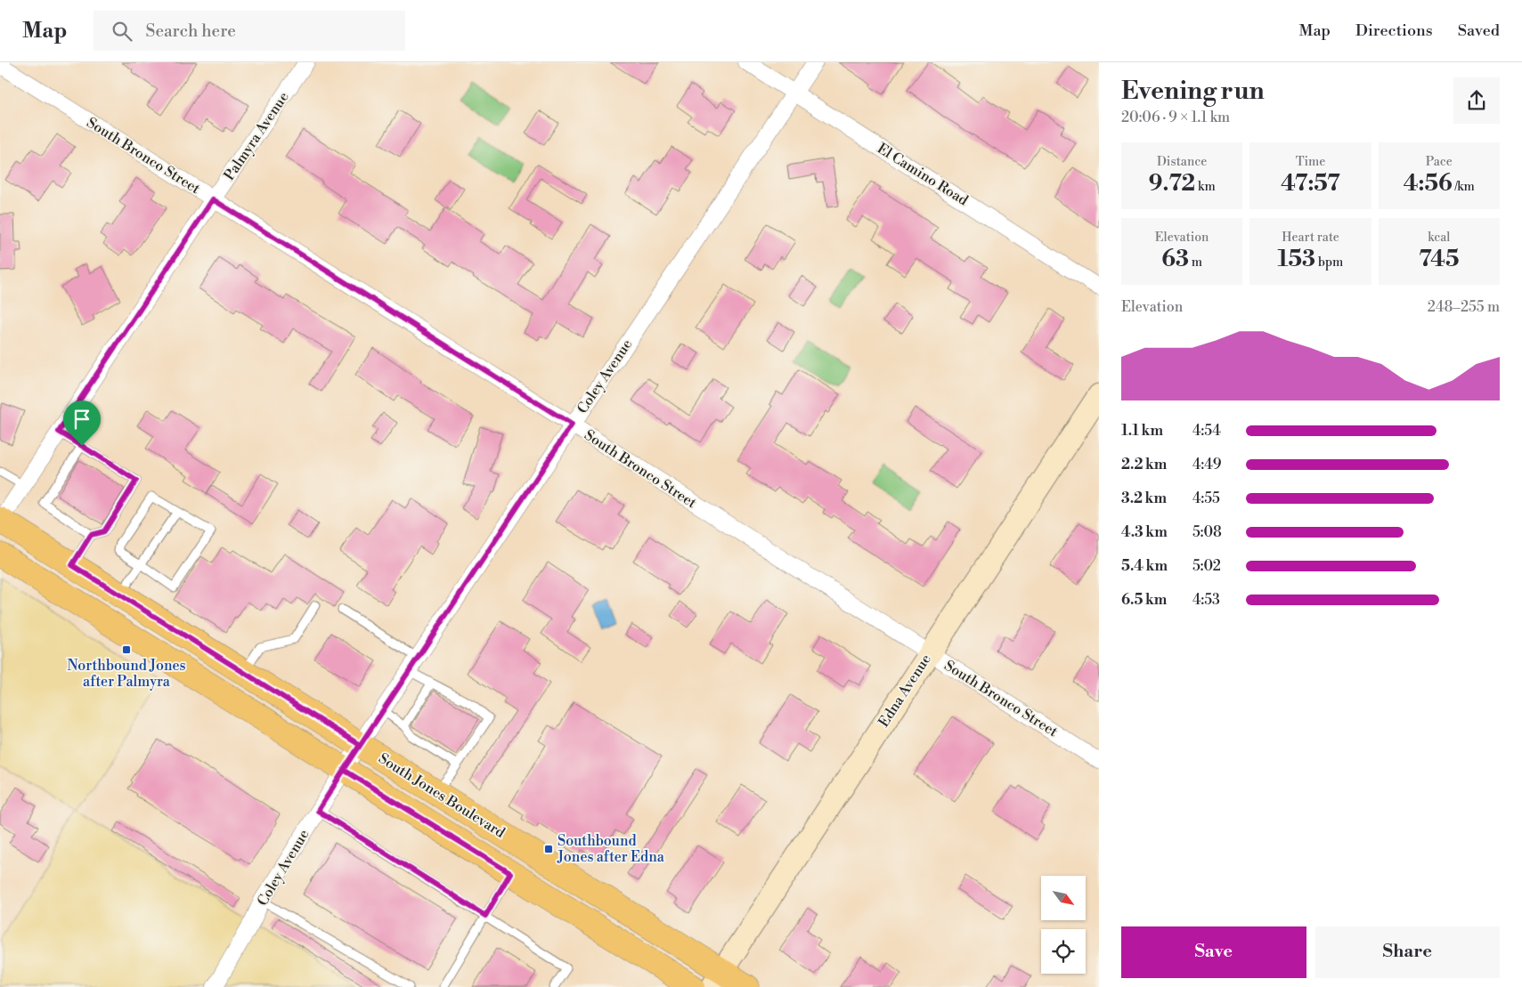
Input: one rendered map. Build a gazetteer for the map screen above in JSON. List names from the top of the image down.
{
  "streets": {
    "main road": ["South Jones Boulevard"],
    "street": [
      "Palmyra Avenue",
      "South Bronco Street",
      "El Camino Road",
      "Coley Avenue",
      "Edna Avenue"
    ]
  },
  "crossings": [
    ["Palmyra Avenue", "South Bronco Street"],
    ["Palmyra Avenue", "South Jones Boulevard"],
    ["South Bronco Street", "Coley Avenue"],
    ["South Bronco Street", "Edna Avenue"],
    ["El Camino Road", "Coley Avenue"],
    ["Coley Avenue", "South Jones Boulevard"],
    ["Edna Avenue", "South Jones Boulevard"]
  ],
  "places": {
    "transit": ["Northbound Jones after Palmyra", "Southbound Jones after Edna"]
  },
  "north": "bottom right",
  "page": {
    "header": "Map",
    "search": "Search here",
    "nav": ["Map", "Directions", "Saved"],
    "heading": ["Evening run", "20:06 · 9 × 1.1 km"],
    "stats": [
      ["Distance", "9.72 km"],
      ["Time", "47:57"],
      ["Pace", "4:56 /km"],
      ["Elevation", "63 m"],
      ["Heart rate", "153 bpm"],
      ["kcal", "745"]
    ],
    "chart": ["Elevation", "248–255 m"],
    "list": [
      {
        "name": "1.1 km",
        "note": "4:54"
      },
      {
        "name": "2.2 km",
        "note": "4:49"
      },
      {
        "name": "3.2 km",
        "note": "4:55"
      },
      {
        "name": "4.3 km",
        "note": "5:08"
      },
      {
        "name": "5.4 km",
        "note": "5:02"
      },
      {
        "name": "6.5 km",
        "note": "4:53"
      }
    ],
    "buttons": ["Save", "Share"]
  }
}
